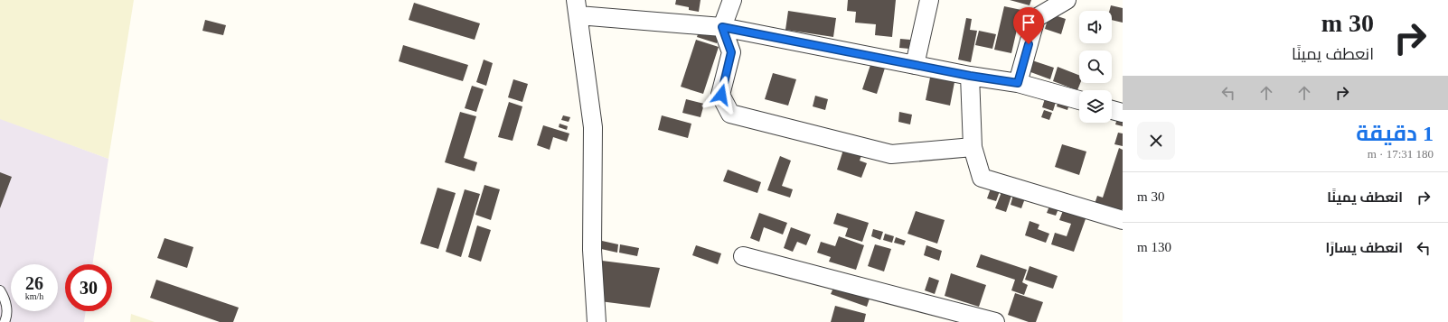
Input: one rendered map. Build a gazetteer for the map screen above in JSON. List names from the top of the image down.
{
  "page": {
    "turn": ["30 m", "انعطف يمينًا"],
    "heading": ["1 دقيقة", "180 m · 17:31"],
    "list": [
      {
        "name": "انعطف يمينًا",
        "value": "30 m"
      },
      {
        "name": "انعطف يسارًا",
        "value": "130 m"
      }
    ],
    "speed": "26 km/h",
    "limit": "30"
  }
}
